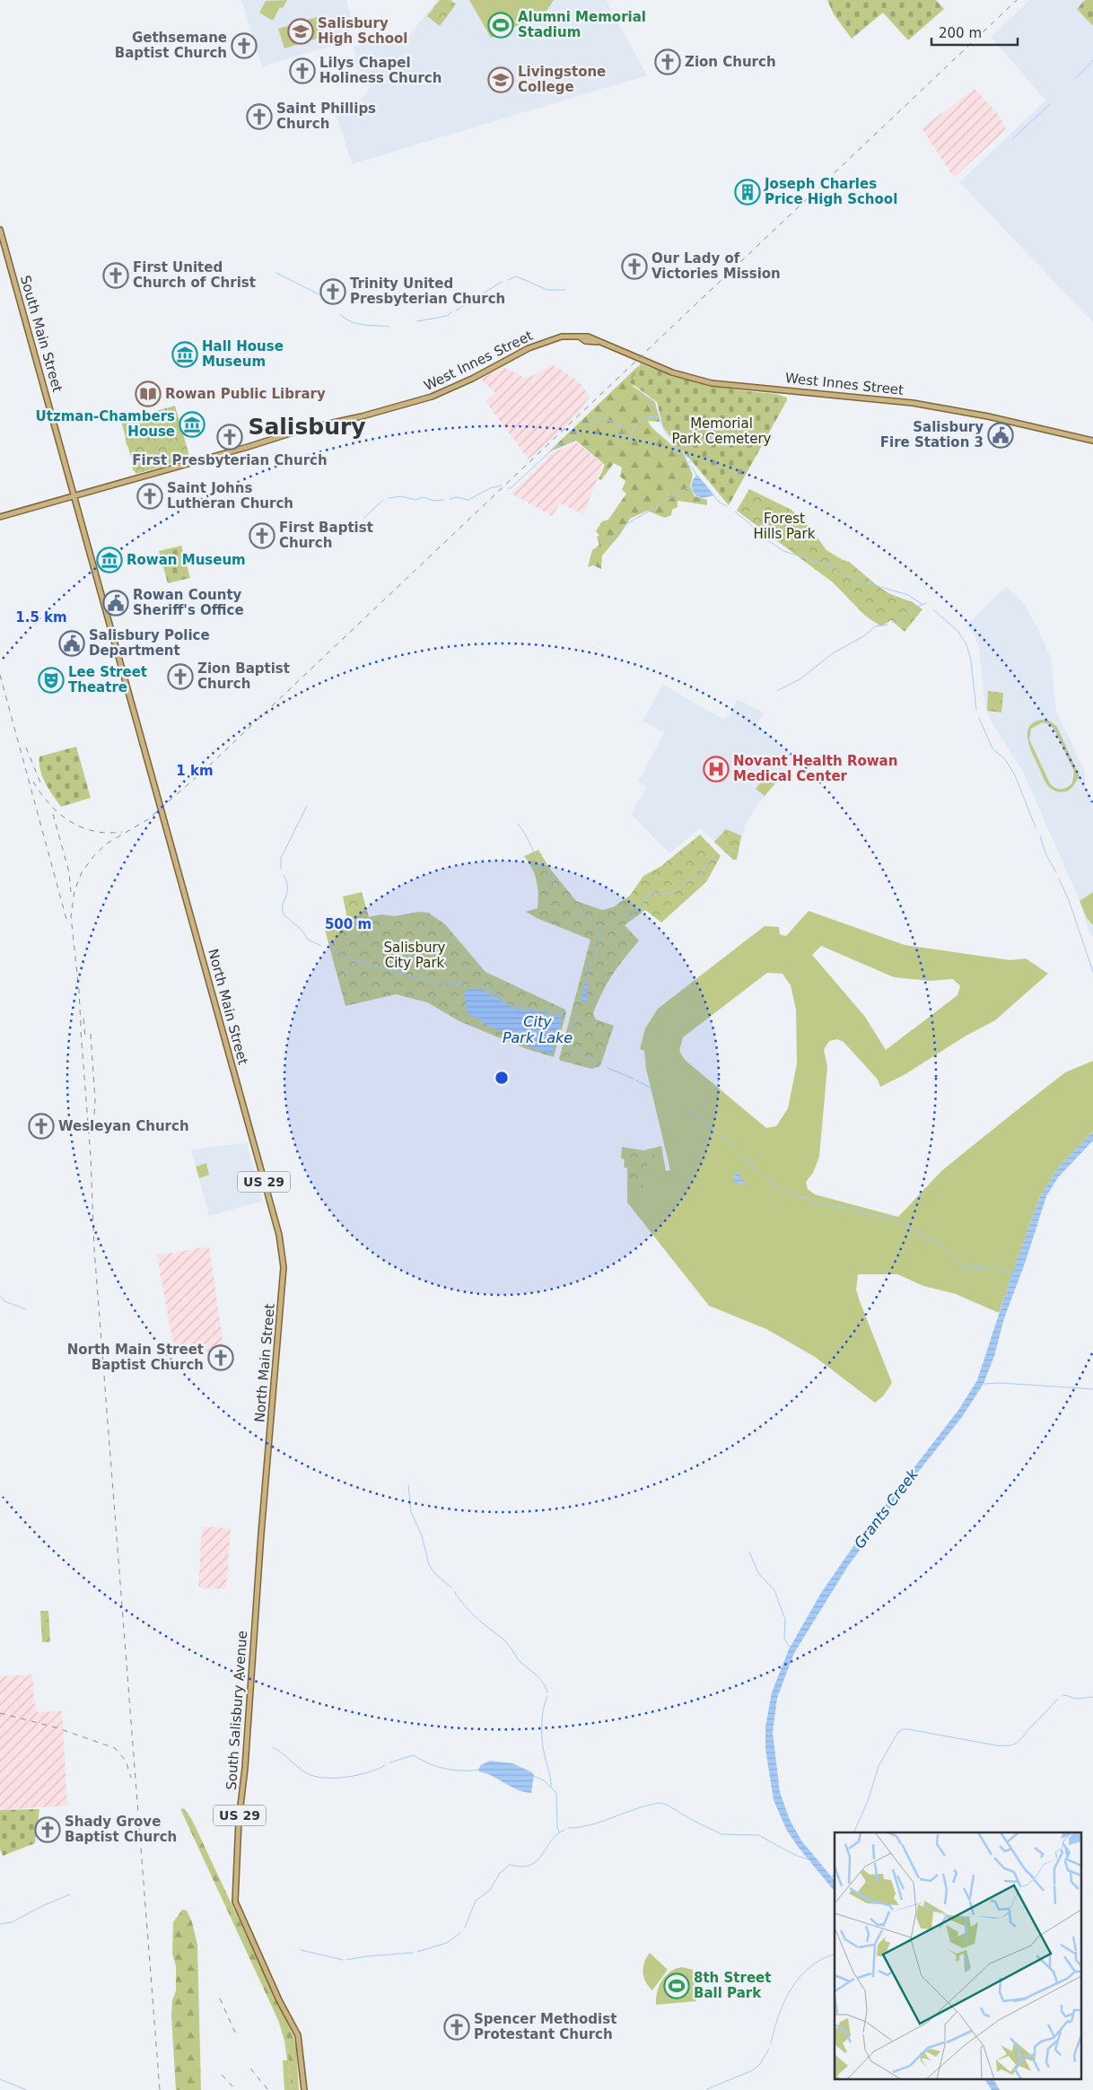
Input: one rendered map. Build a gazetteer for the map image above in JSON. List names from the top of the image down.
{
  "streets": {
    "main road": [
      "South Main Street",
      "West Innes Street",
      "North Main Street",
      "US 29",
      "South Salisbury Avenue"
    ]
  },
  "crossings": [
    ["South Main Street", "West Innes Street"],
    ["South Main Street", "North Main Street"],
    ["West Innes Street", "North Main Street"],
    ["North Main Street", "South Salisbury Avenue"]
  ],
  "districts": ["Salisbury"],
  "water": ["City Park Lake", "Grants Creek"],
  "parks": ["Memorial Park Cemetery", "Forest Hills Park", "Salisbury City Park"],
  "places": {
    "sports": ["Alumni Memorial Stadium", "8th Street Ball Park"],
    "school or university": ["Salisbury High School", "Livingstone College"],
    "church": [
      "Gethsemane Baptist Church",
      "Zion Church",
      "Lilys Chapel Holiness Church",
      "Saint Phillips Church",
      "Our Lady of Victories Mission",
      "First United Church of Christ",
      "Trinity United Presbyterian Church",
      "First Presbyterian Church",
      "Saint Johns Lutheran Church",
      "First Baptist Church",
      "Zion Baptist Church",
      "Wesleyan Church",
      "North Main Street Baptist Church",
      "Shady Grove Baptist Church",
      "Spencer Methodist Protestant Church"
    ],
    "building": ["Joseph Charles Price High School"],
    "museum": ["Hall House Museum", "Utzman-Chambers House", "Rowan Museum"],
    "library": ["Rowan Public Library"],
    "public building": ["Salisbury Fire Station 3", "Rowan County Sheriff's Office", "Salisbury Police Department"],
    "theatre": ["Lee Street Theatre"],
    "hospital": ["Novant Health Rowan Medical Center"]
  },
  "scale_bar": "200 m",
  "rings": ["1.5 km", "1 km", "500 m"]
}
